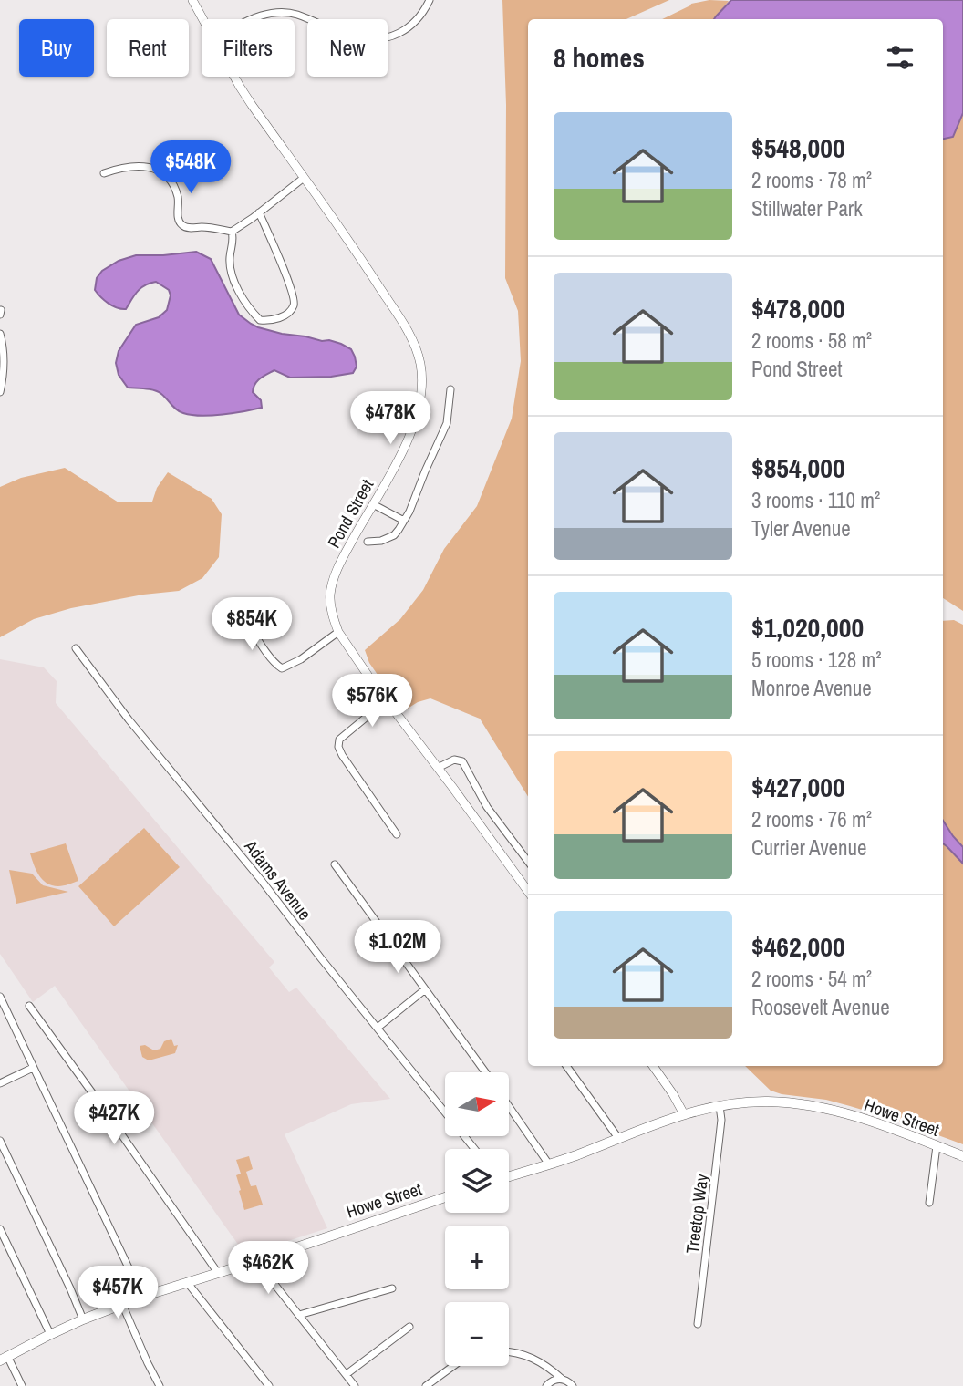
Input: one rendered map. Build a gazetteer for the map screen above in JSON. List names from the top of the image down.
{
  "streets": {
    "main road": ["Howe Street"],
    "street": ["Pond Street", "Adams Avenue", "Treetop Way"]
  },
  "crossings": [
    ["Howe Street", "Treetop Way"]
  ],
  "north": "right",
  "page": {
    "chip": [
      "Buy",
      "Rent",
      "Filters",
      "New"
    ],
    "heading": "8 homes",
    "list": [
      {
        "name": "$548,000",
        "note": "2 rooms · 78 m² · Stillwater Park"
      },
      {
        "name": "$478,000",
        "note": "2 rooms · 58 m² · Pond Street"
      },
      {
        "name": "$854,000",
        "note": "3 rooms · 110 m² · Tyler Avenue"
      },
      {
        "name": "$1,020,000",
        "note": "5 rooms · 128 m² · Monroe Avenue"
      },
      {
        "name": "$427,000",
        "note": "2 rooms · 76 m² · Currier Avenue"
      },
      {
        "name": "$462,000",
        "note": "2 rooms · 54 m² · Roosevelt Avenue"
      }
    ],
    "price": [
      "$548K",
      "$478K",
      "$854K",
      "$576K",
      "$1.02M",
      "$427K",
      "$462K",
      "$457K"
    ],
    "map_buttons": ["+", "−"]
  }
}
